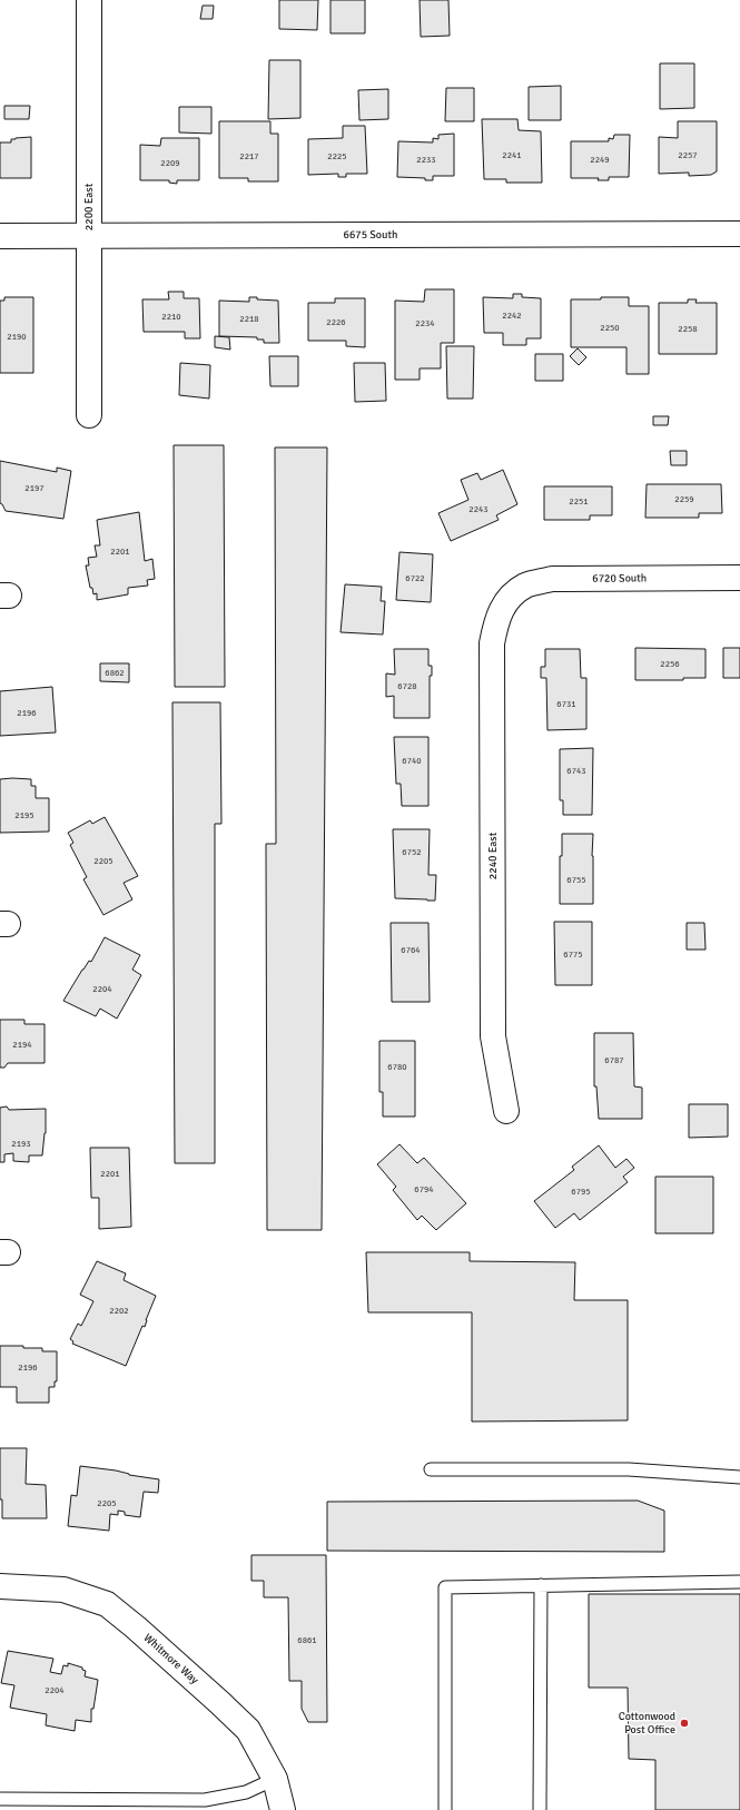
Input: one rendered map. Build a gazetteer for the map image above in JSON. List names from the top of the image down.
{
  "streets": {
    "street": [
      "2200 East",
      "6675 South",
      "6720 South",
      "2240 East",
      "Whitmore Way"
    ]
  },
  "crossings": [
    ["2200 East", "6675 South"],
    ["6720 South", "2240 East"]
  ],
  "places": ["Cottonwood Post Office"],
  "house_numbers": [
    "2241",
    "2257",
    "2217",
    "2225",
    "2233",
    "2249",
    "2209",
    "2242",
    "2210",
    "2218",
    "2226",
    "2234",
    "2250",
    "2258",
    "2190",
    "2197",
    "2259",
    "2251",
    "2243",
    "2201",
    "6722",
    "2256",
    "6862",
    "6728",
    "6731",
    "2196",
    "6740",
    "6743",
    "2195",
    "6752",
    "2205",
    "6755",
    "6764",
    "6775",
    "2204",
    "2194",
    "6787",
    "6780",
    "2193",
    "2201",
    "6794",
    "6795",
    "2202",
    "2196",
    "2205",
    "6861",
    "2204"
  ]
}
